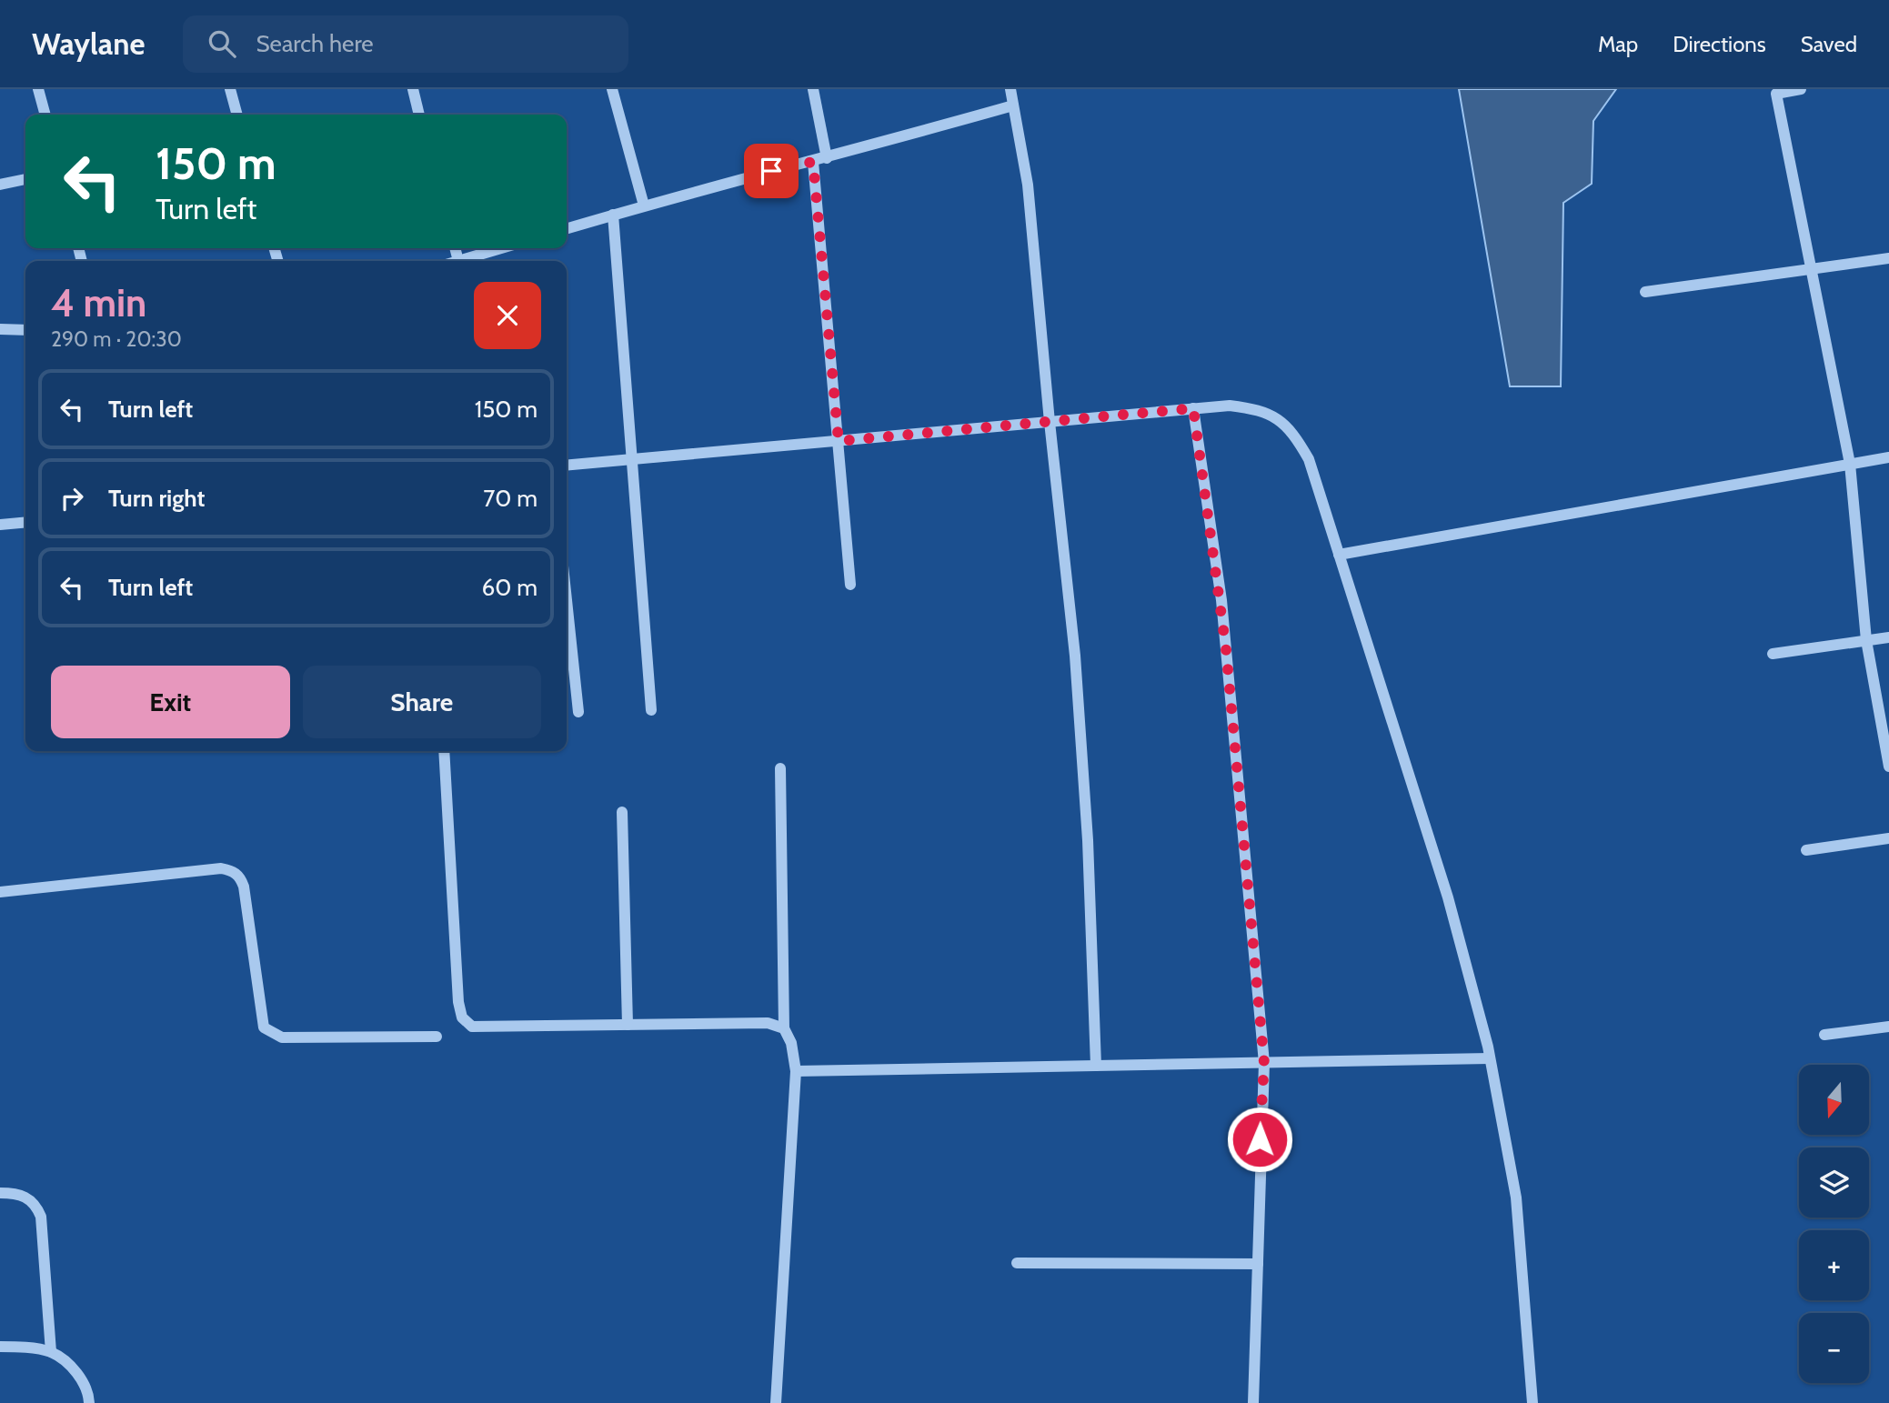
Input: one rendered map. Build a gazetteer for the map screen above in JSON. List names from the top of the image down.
{
  "north": "bottom",
  "page": {
    "header": "Waylane",
    "search": "Search here",
    "nav": ["Map", "Directions", "Saved"],
    "turn": ["150 m", "Turn left"],
    "heading": ["4 min", "290 m · 20:30"],
    "list": [
      {
        "name": "Turn left",
        "value": "150 m"
      },
      {
        "name": "Turn right",
        "value": "70 m"
      },
      {
        "name": "Turn left",
        "value": "60 m"
      }
    ],
    "buttons": ["Exit", "Share"],
    "map_buttons": ["+", "−"]
  }
}
